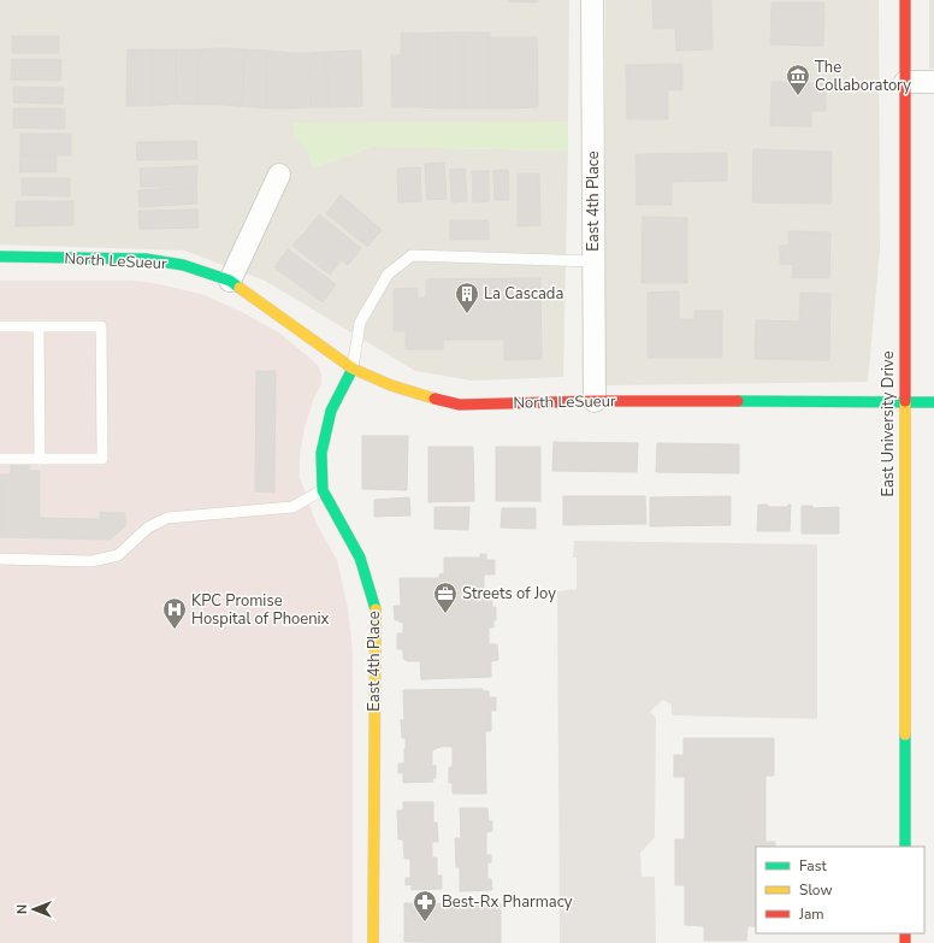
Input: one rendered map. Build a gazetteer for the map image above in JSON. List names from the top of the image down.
{
  "streets": {
    "street": ["East 4th Place", "North LeSueur", "East University Drive"]
  },
  "crossings": [
    ["East 4th Place", "North LeSueur"],
    ["North LeSueur", "East University Drive"]
  ],
  "places": {
    "museum": ["The Collaboratory"],
    "building": ["La Cascada"],
    "office": ["Streets of Joy"],
    "hospital": ["KPC Promise Hospital of Phoenix"],
    "pharmacy": ["Best-Rx Pharmacy"]
  },
  "legend": ["Fast", "Slow", "Jam"],
  "north": "left"
}
